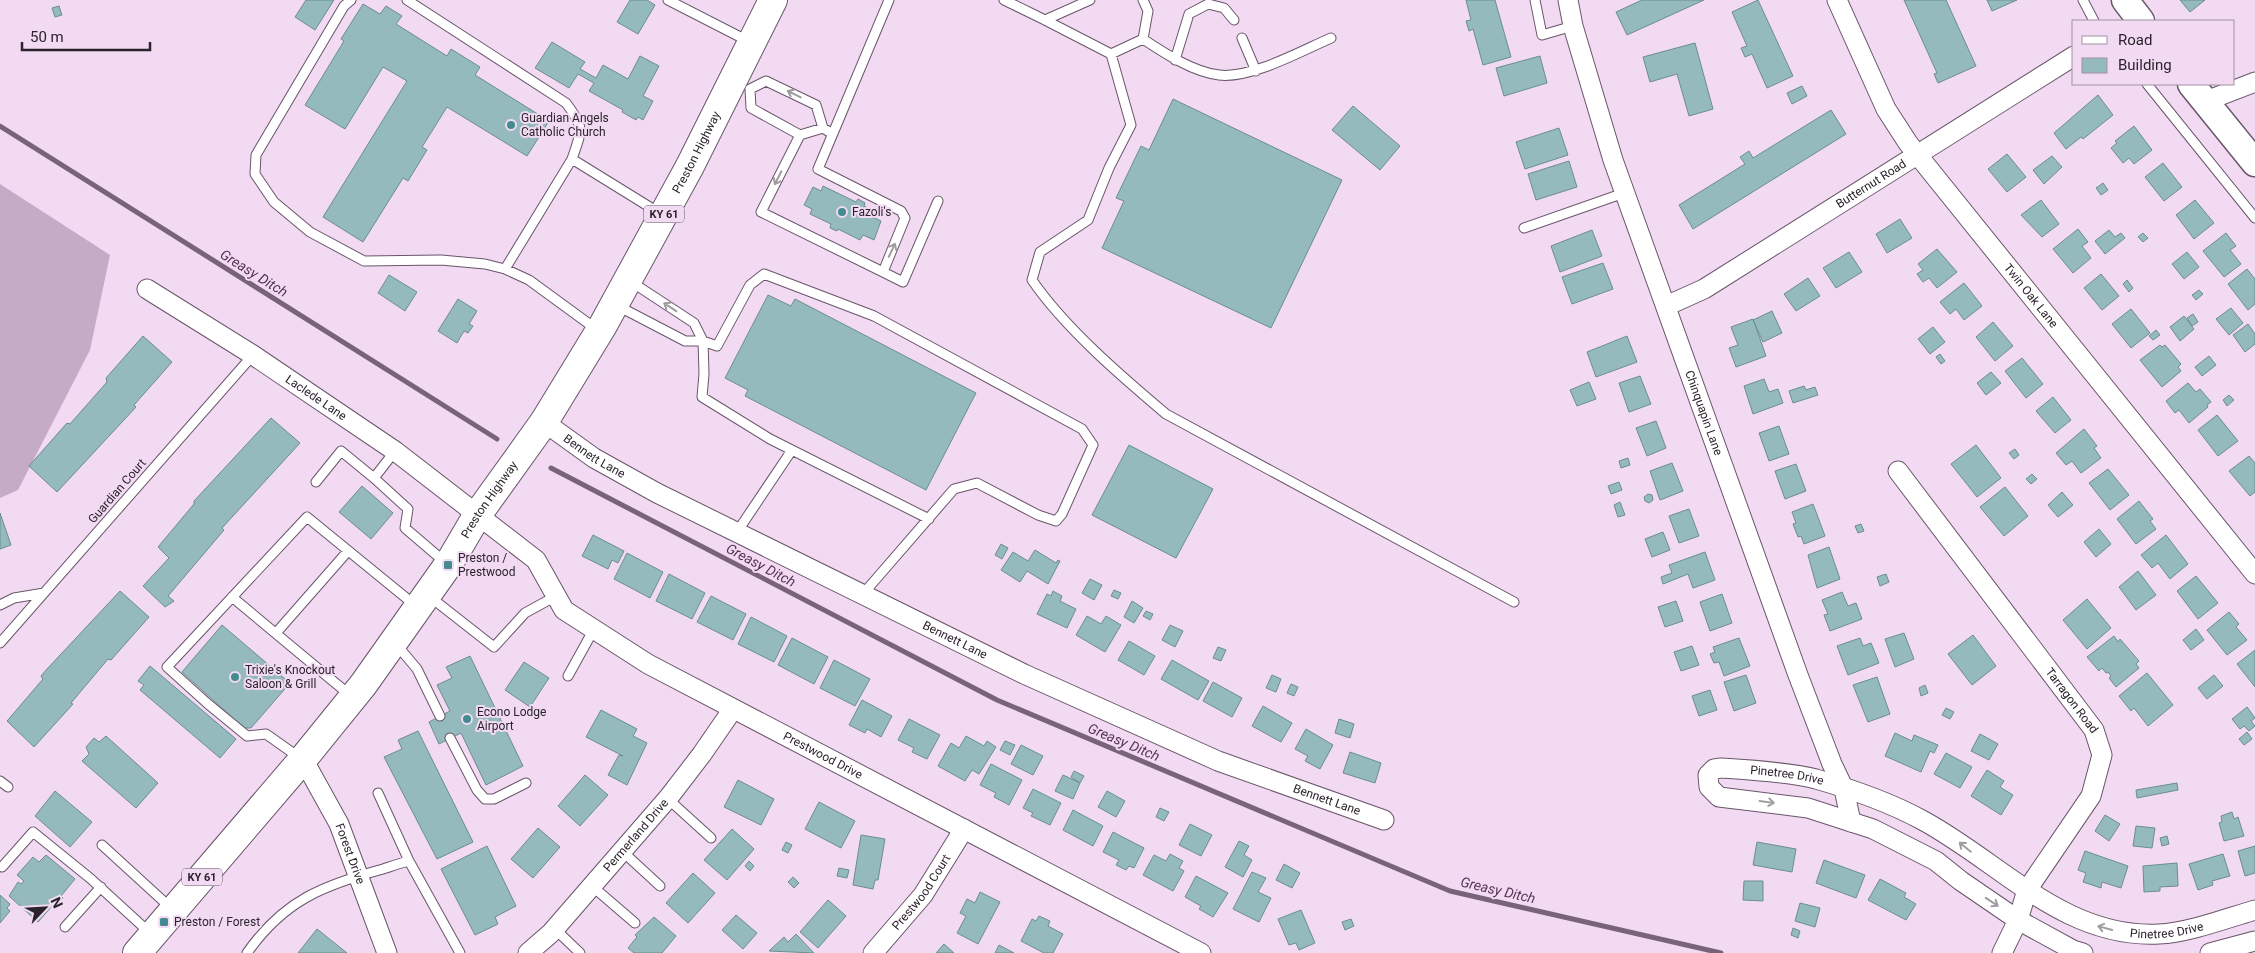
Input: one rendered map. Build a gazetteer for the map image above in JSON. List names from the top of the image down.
{
  "streets": {
    "main road": ["Preston Highway", "KY 61"],
    "street": [
      "Butternut Road",
      "Twin Oak Lane",
      "Laclede Lane",
      "Chinquapin Lane",
      "Bennett Lane",
      "Tarragon Road",
      "Prestwood Drive",
      "Pinetree Drive",
      "Permerland Drive",
      "Forest Drive",
      "Prestwood Court"
    ],
    "lane": ["Guardian Court"]
  },
  "crossings": [
    ["Preston Highway", "Laclede Lane"],
    ["Preston Highway", "Bennett Lane"],
    ["Preston Highway", "Prestwood Drive"],
    ["Preston Highway", "Forest Drive"],
    ["Butternut Road", "Twin Oak Lane"],
    ["Butternut Road", "Chinquapin Lane"],
    ["Laclede Lane", "Guardian Court"],
    ["Laclede Lane", "Prestwood Drive"],
    ["Chinquapin Lane", "Pinetree Drive"],
    ["Tarragon Road", "Pinetree Drive"],
    ["Prestwood Drive", "Permerland Drive"],
    ["Prestwood Drive", "Prestwood Court"]
  ],
  "water": ["Greasy Ditch"],
  "places": {
    "other": [
      "Guardian Angels Catholic Church",
      "Fazoli's",
      "Trixie's Knockout Saloon & Grill",
      "Econo Lodge Airport"
    ],
    "transit": ["Preston / Prestwood", "Preston / Forest"]
  },
  "legend": ["Road", "Building"],
  "scale_bar": "50 m",
  "north": "top right"
}
